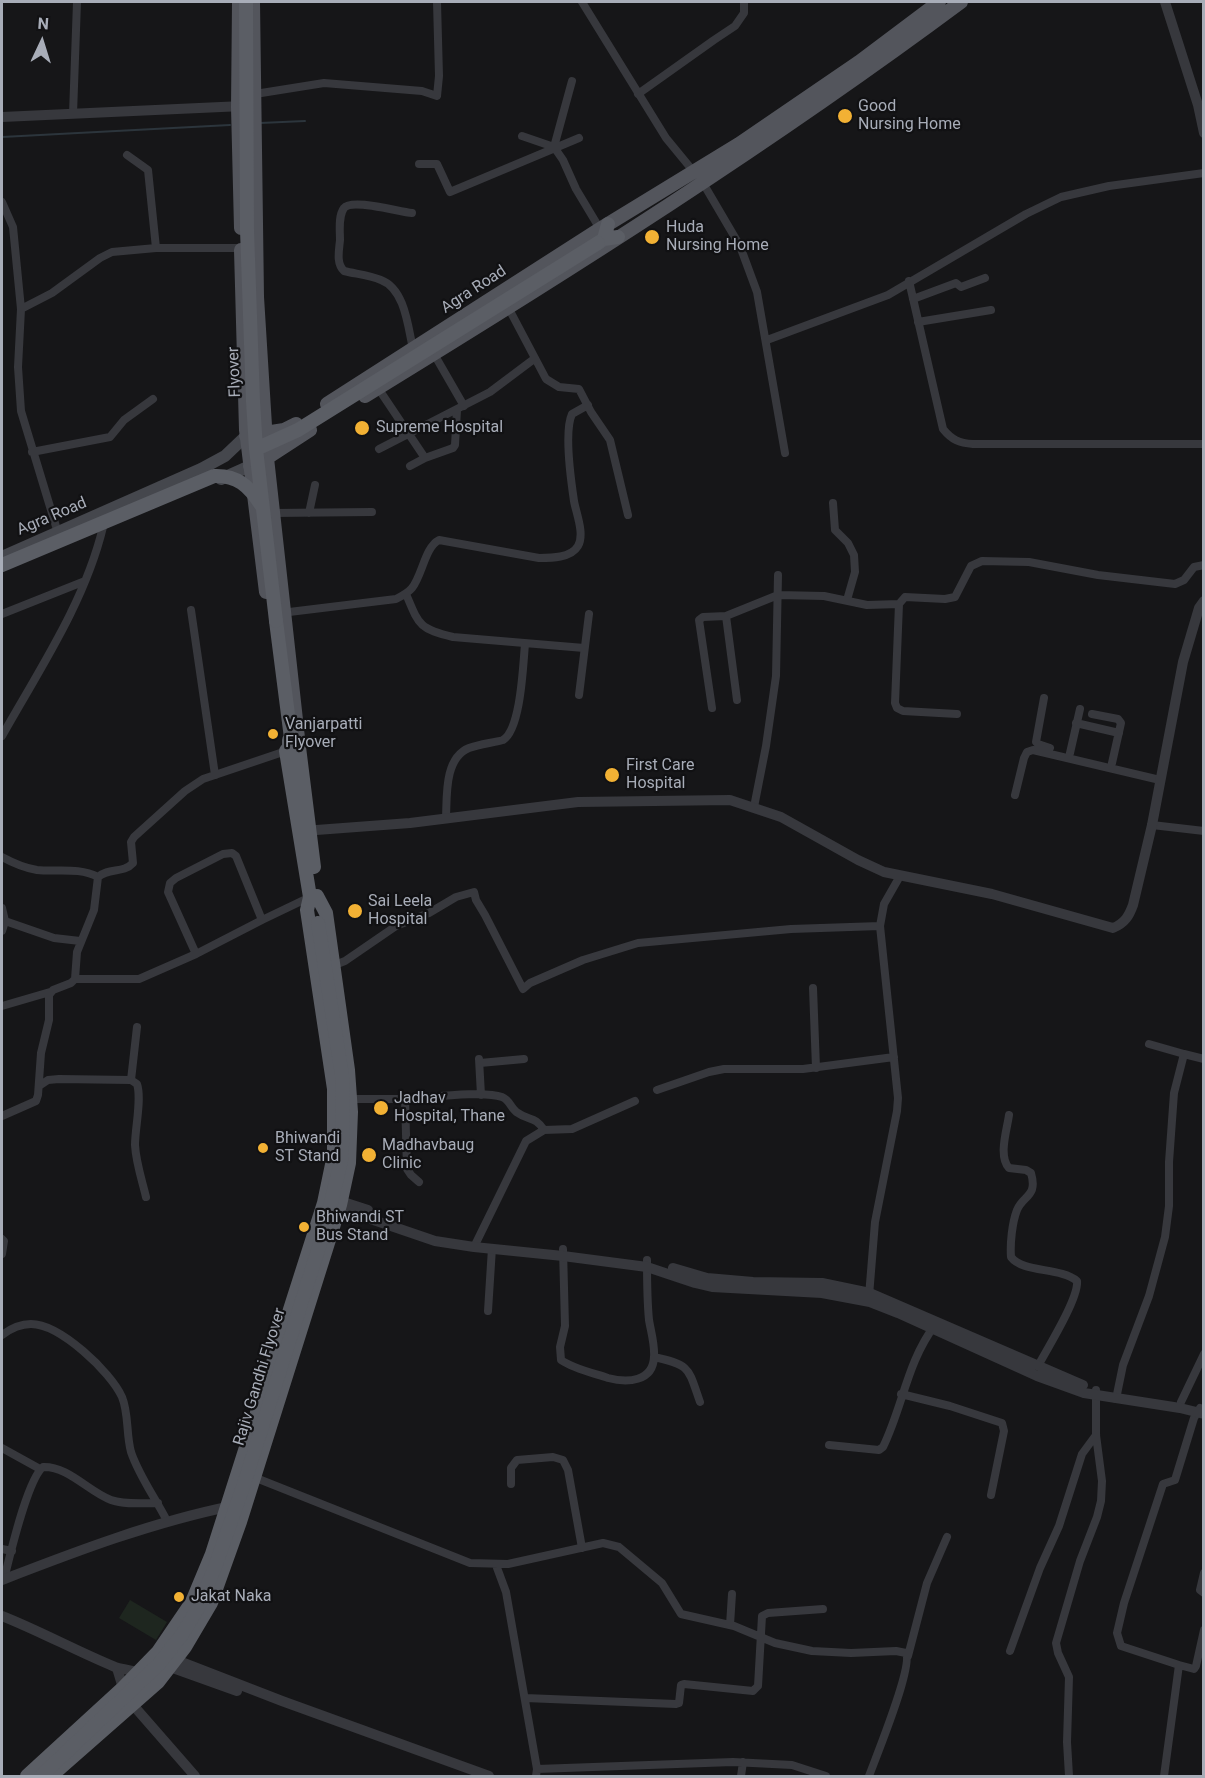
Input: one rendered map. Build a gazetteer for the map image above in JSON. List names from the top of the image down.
{
  "streets": {
    "highway": ["Flyover", "Rajiv Gandhi Flyover"],
    "main road": ["Agra Road"]
  },
  "crossings": [
    ["Agra Road", "Flyover"],
    ["Flyover", "Rajiv Gandhi Flyover"]
  ],
  "places": [
    "Good Nursing Home",
    "Huda Nursing Home",
    "Supreme Hospital",
    "Vanjarpatti Flyover",
    "First Care Hospital",
    "Sai Leela Hospital",
    "Jadhav Hospital, Thane",
    "Bhiwandi ST Stand",
    "Madhavbaug Clinic",
    "Bhiwandi ST Bus Stand",
    "Jakat Naka"
  ],
  "north": "top"
}
